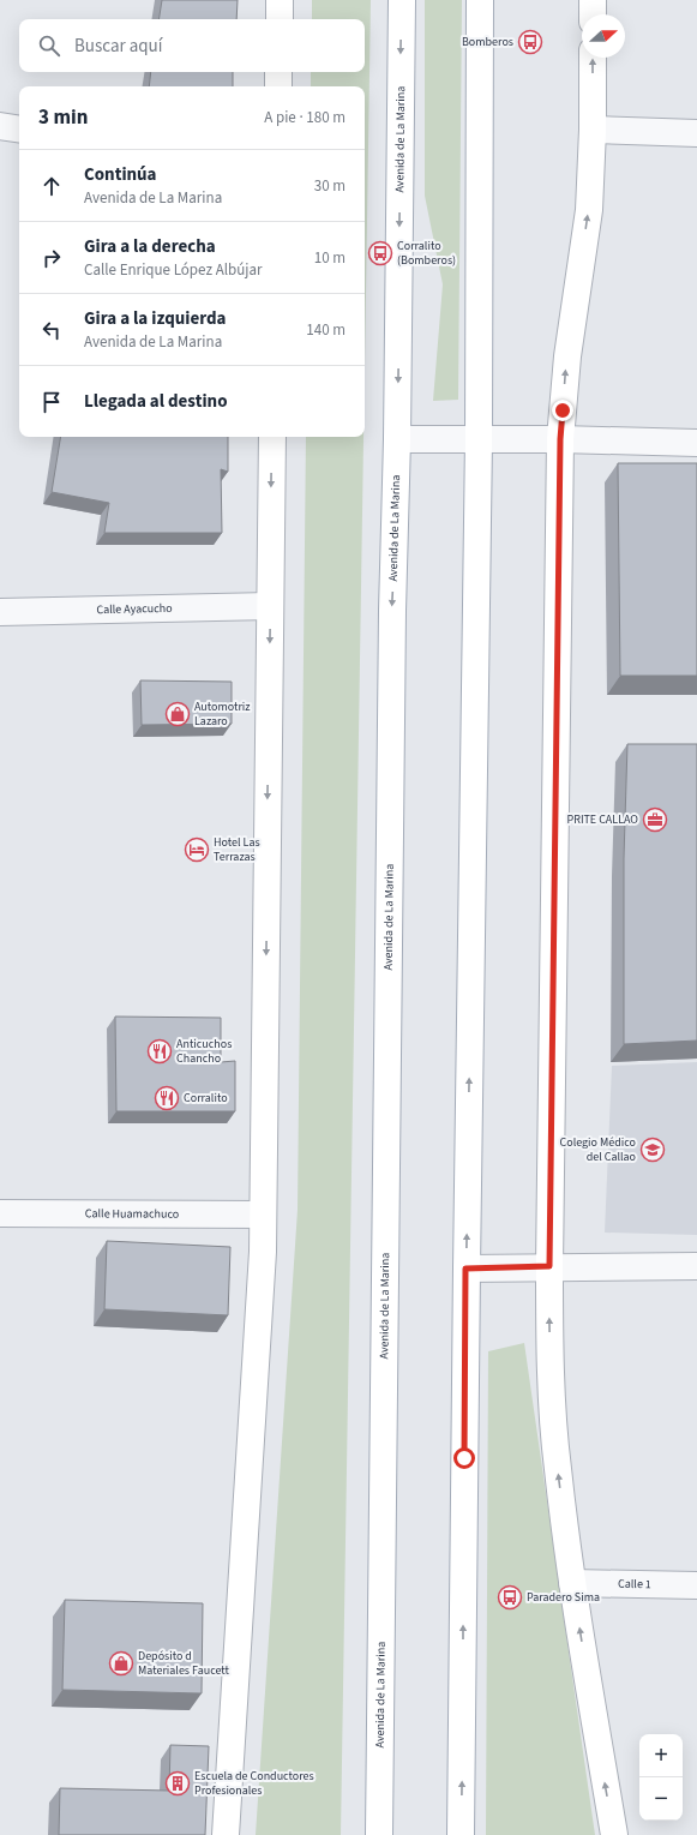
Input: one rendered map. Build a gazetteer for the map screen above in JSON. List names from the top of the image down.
{
  "streets": {
    "main road": ["Avenida de La Marina"],
    "street": ["Calle Ayacucho", "Calle Huamachuco", "Calle 1"]
  },
  "places": {
    "bus stop": ["Bomberos", "Corralito (Bomberos)", "Paradero Sima"],
    "shop": ["Automotriz Lazaro", "Depósito d Materiales Faucett"],
    "office": ["PRITE CALLAO"],
    "hotel": ["Hotel Las Terrazas"],
    "restaurant": ["Anticuchos Chancho", "Corralito"],
    "school or university": ["Colegio Médico del Callao"],
    "building": ["Escuela de Conductores Profesionales"]
  },
  "north": "right",
  "page": {
    "search": "Buscar aquí",
    "heading": ["3 min", "A pie · 180 m"],
    "list": [
      ["Continúa", "Avenida de La Marina", "30 m"],
      ["Gira a la derecha", "Calle Enrique López Albújar", "10 m"],
      ["Gira a la izquierda", "Avenida de La Marina", "140 m"],
      "Llegada al destino"
    ],
    "map_buttons": ["+", "−"]
  }
}
